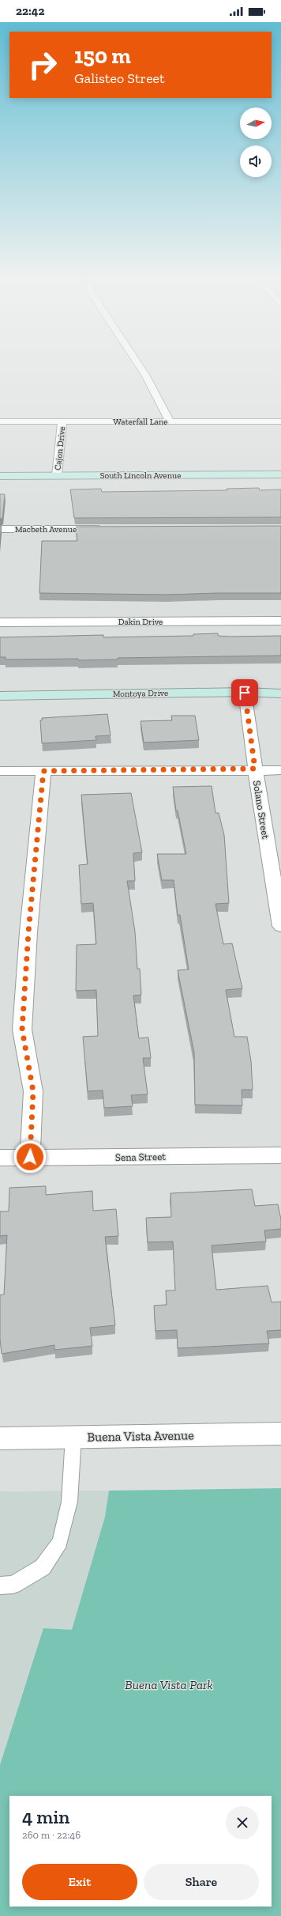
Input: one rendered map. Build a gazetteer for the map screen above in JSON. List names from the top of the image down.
{
  "streets": {
    "main road": ["South Lincoln Avenue", "Montoya Drive"],
    "street": [
      "Waterfall Lane",
      "Cajon Drive",
      "Macbeth Avenue",
      "Dakin Drive",
      "Solano Street",
      "Sena Street",
      "Buena Vista Avenue"
    ]
  },
  "crossings": [
    ["Waterfall Lane", "Cajon Drive"],
    ["Cajon Drive", "South Lincoln Avenue"],
    ["Montoya Drive", "Solano Street"]
  ],
  "parks": ["Buena Vista Park"],
  "north": "right",
  "page": {
    "status": "22:42",
    "turn": ["150 m", "Galisteo Street"],
    "heading": ["4 min", "260 m · 22:46"],
    "buttons": ["Exit", "Share"]
  }
}
